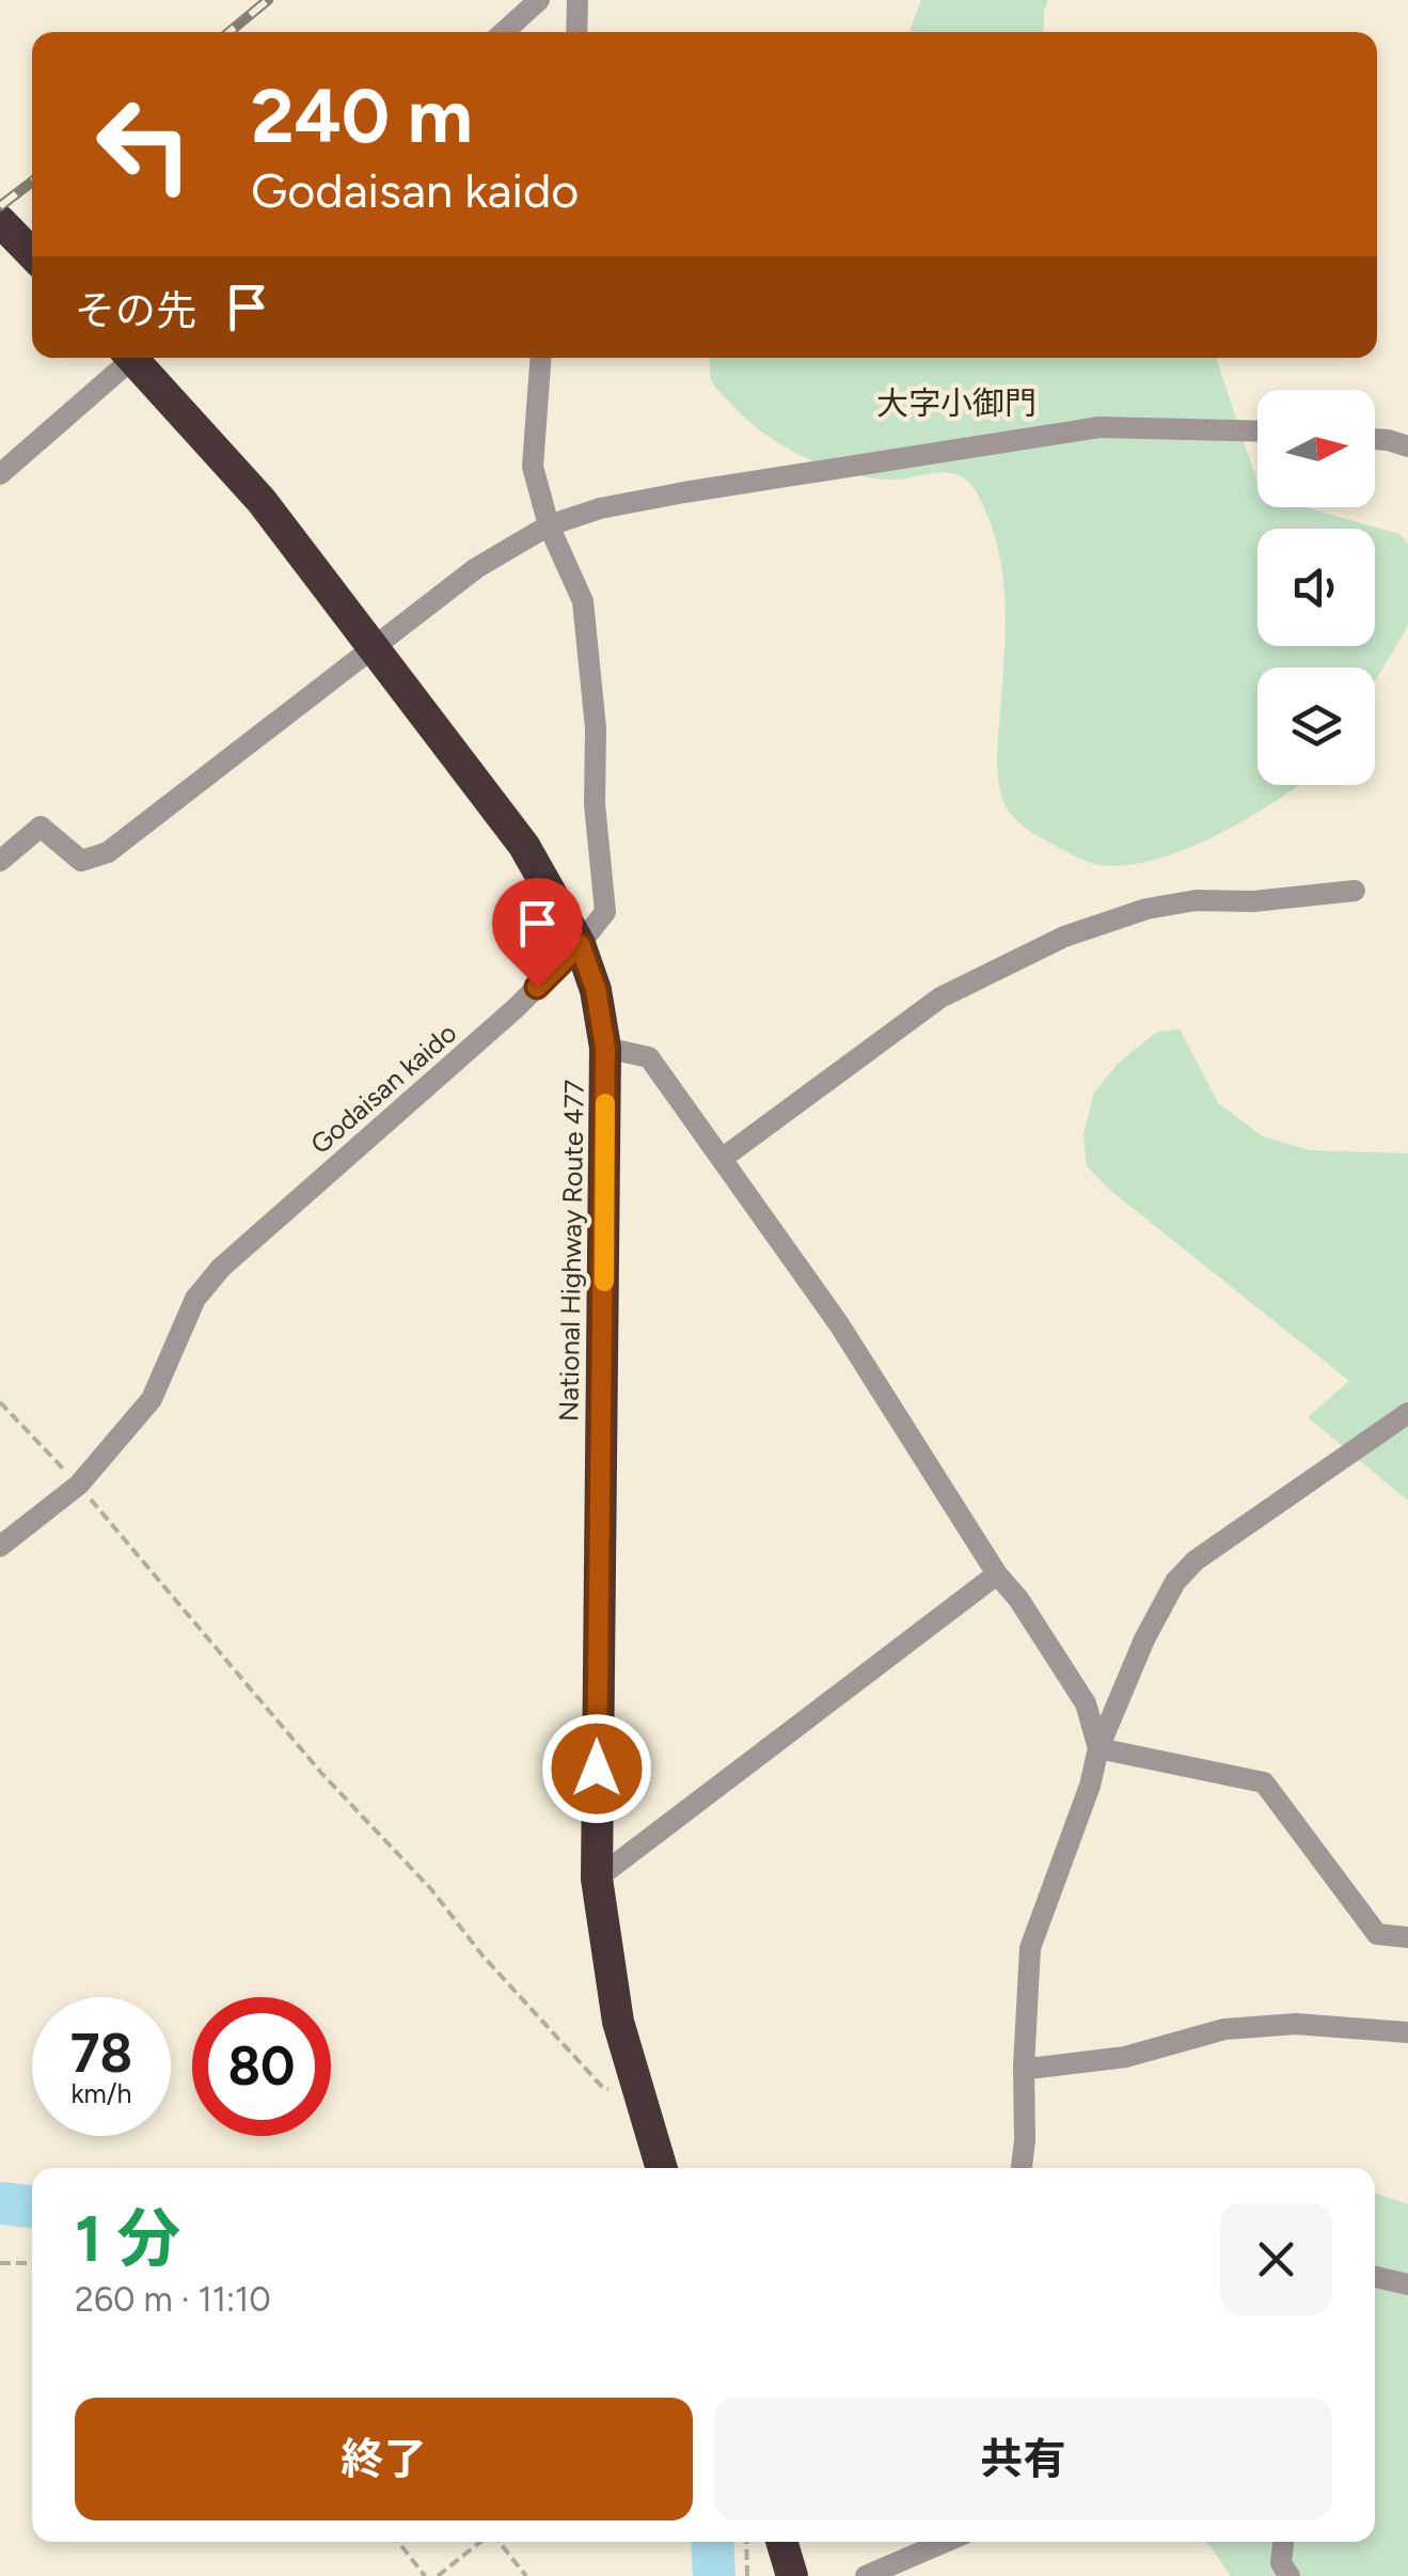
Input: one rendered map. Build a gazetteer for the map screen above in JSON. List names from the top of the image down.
{
  "streets": {
    "highway": ["National Highway Route 477"],
    "street": ["Godaisan kaido"]
  },
  "crossings": [
    ["Godaisan kaido", "National Highway Route 477"]
  ],
  "districts": ["大字小御門"],
  "north": "right",
  "page": {
    "turn": ["240 m", "Godaisan kaido"],
    "then": "その先",
    "speed": "78 km/h",
    "limit": "80",
    "heading": ["1 分", "260 m · 11:10"],
    "buttons": ["終了", "共有"]
  }
}
